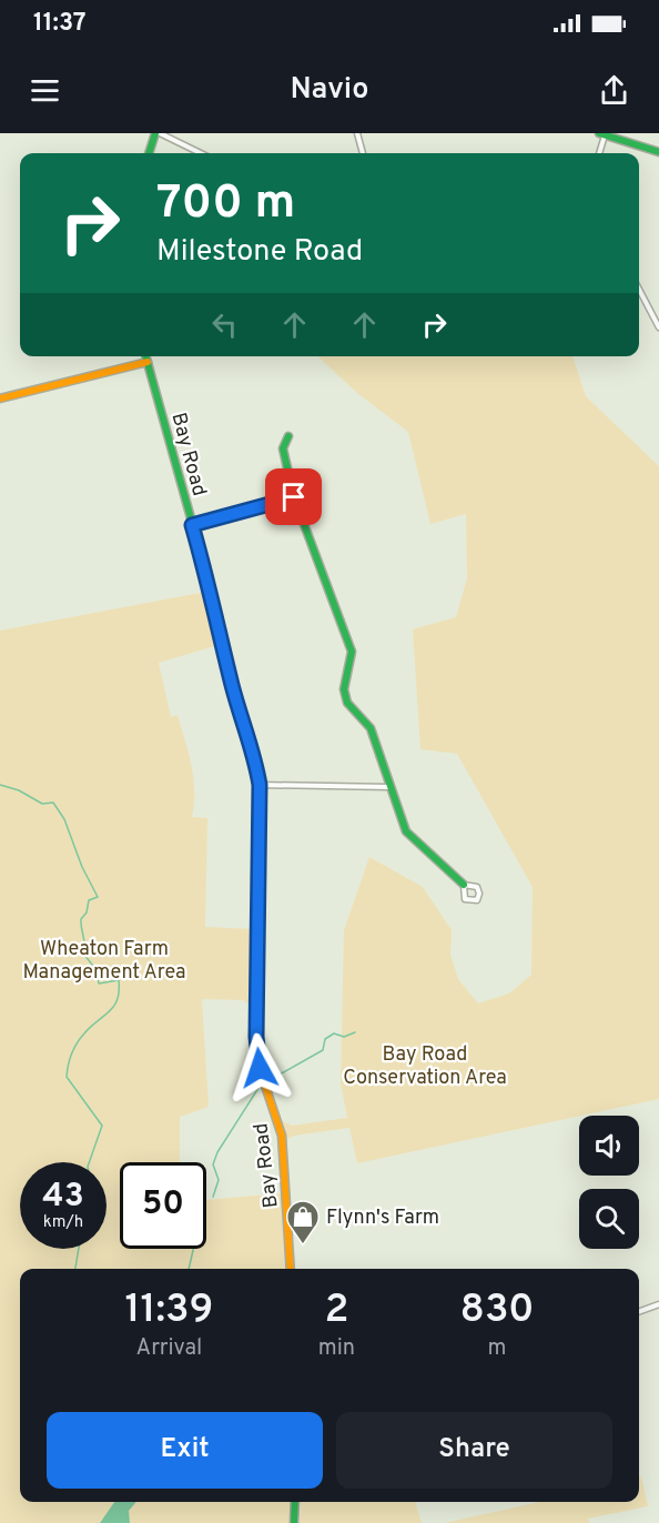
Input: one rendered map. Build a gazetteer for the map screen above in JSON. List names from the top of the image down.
{
  "streets": {
    "main road": ["Bay Road"]
  },
  "parks": ["Wheaton Farm Management Area", "Bay Road Conservation Area"],
  "places": {
    "shop": ["Flynn's Farm"]
  },
  "page": {
    "status": "11:37",
    "header": "Navio",
    "turn": ["700 m", "Milestone Road"],
    "speed": "43 km/h",
    "limit": "50",
    "eta": [
      "11:39",
      "Arrival",
      "2",
      "min",
      "830",
      "m"
    ],
    "buttons": ["Exit", "Share"]
  }
}
